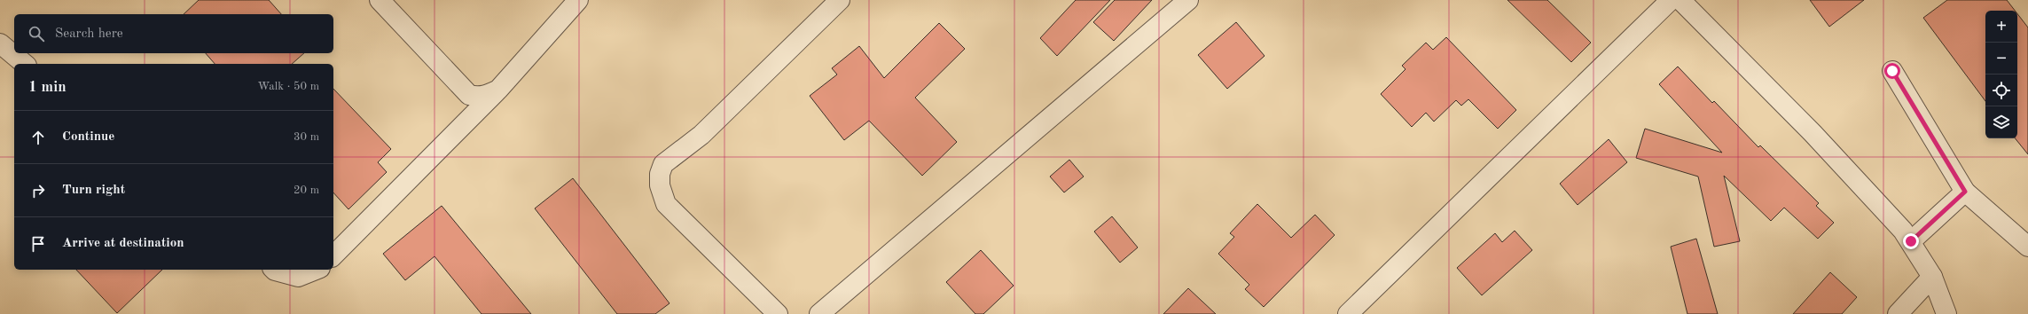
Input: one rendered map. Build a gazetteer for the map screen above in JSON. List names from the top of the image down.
{
  "page": {
    "map_buttons": ["+", "−"],
    "search": "Search here",
    "heading": ["1 min", "Walk · 50 m"],
    "list": [
      ["Continue", "30 m"],
      ["Turn right", "20 m"],
      "Arrive at destination"
    ]
  }
}
